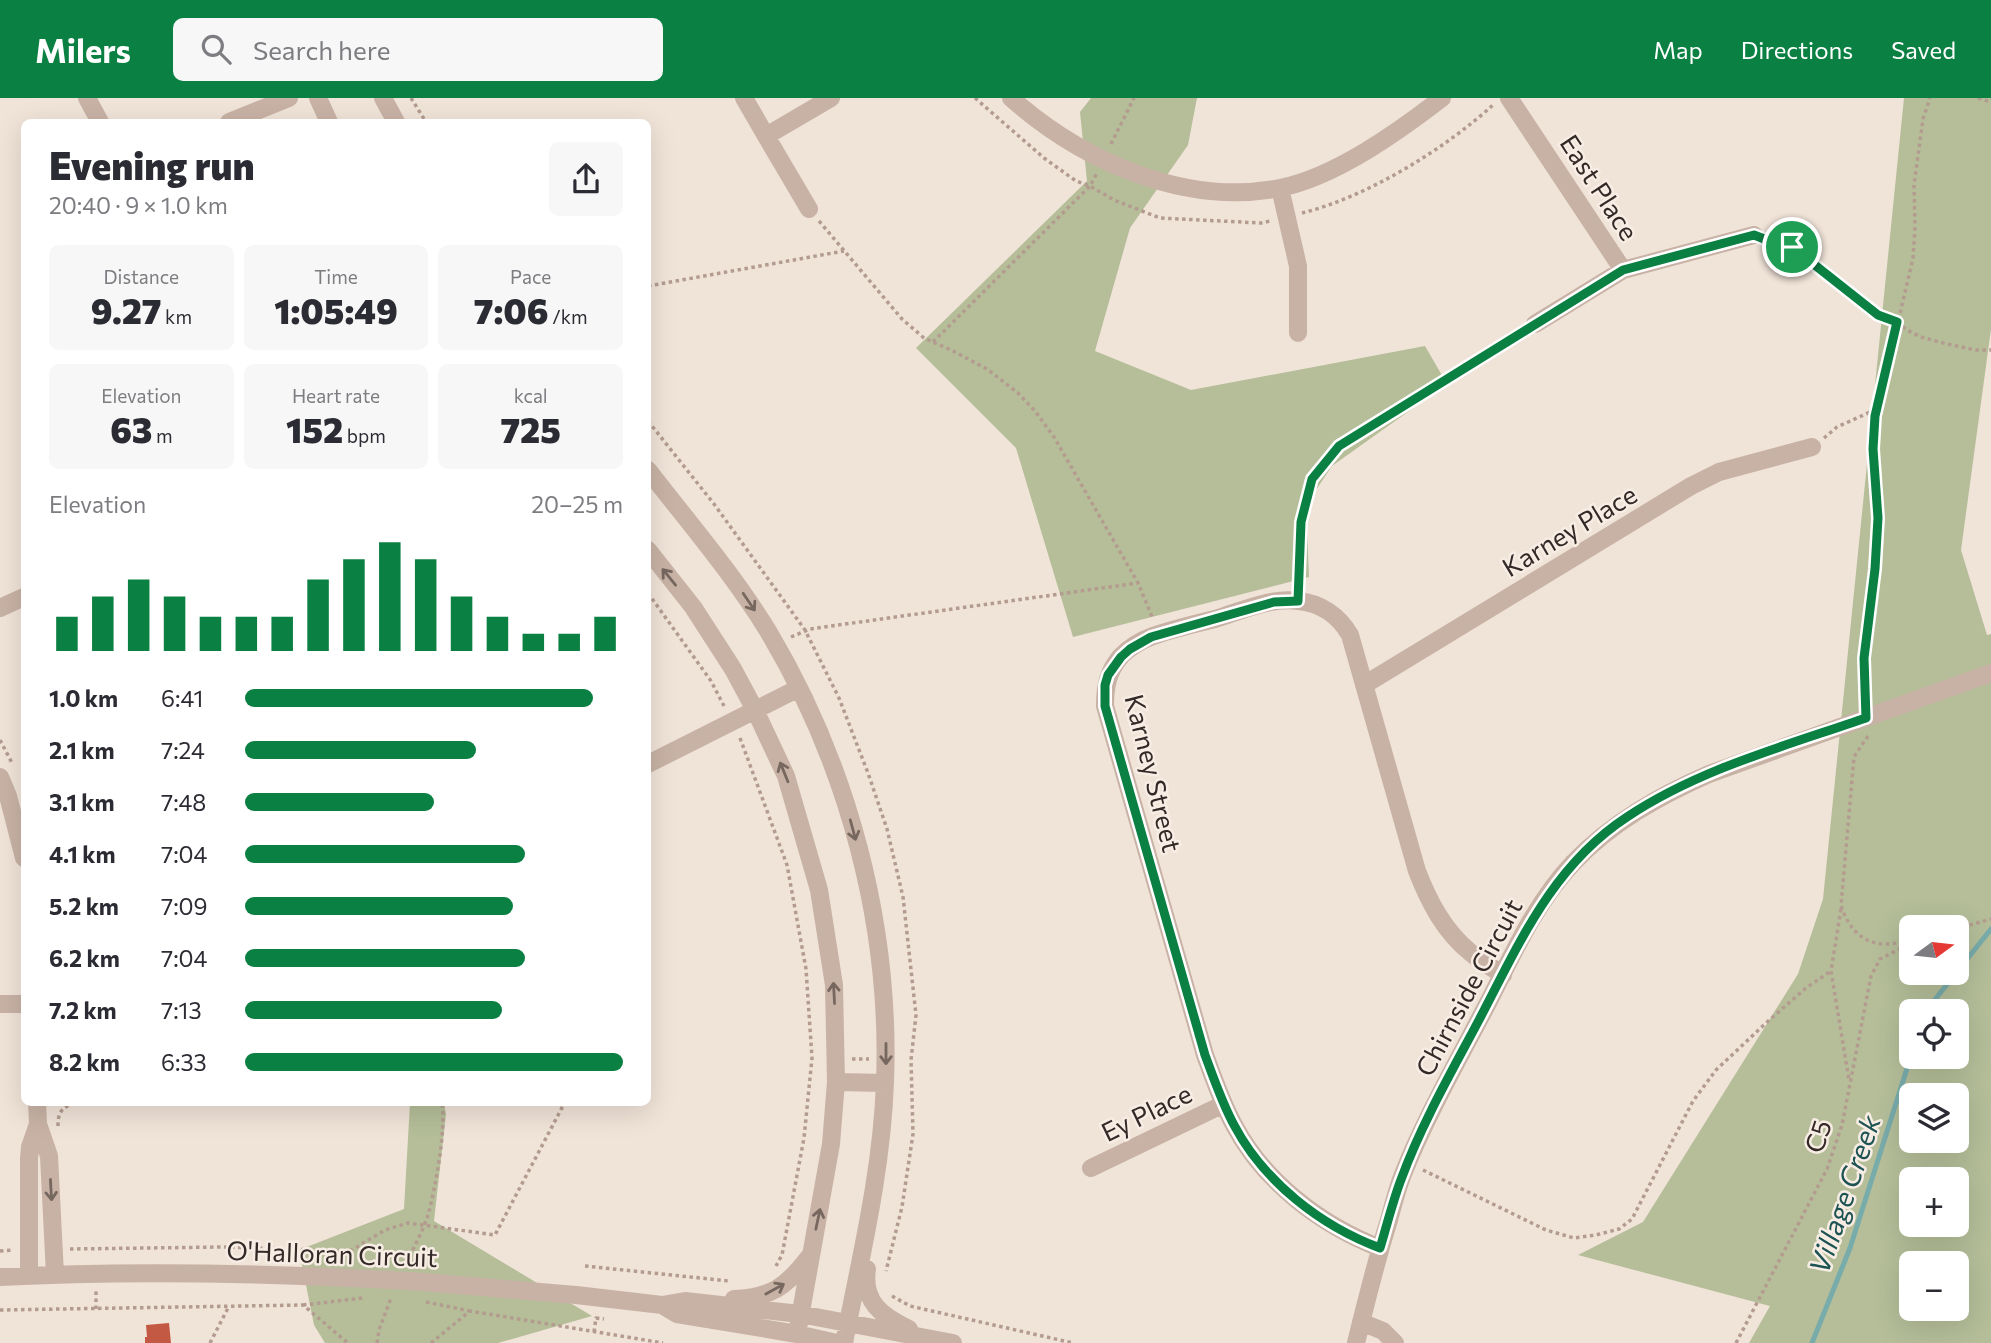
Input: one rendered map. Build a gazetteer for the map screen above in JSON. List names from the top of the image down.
{
  "streets": {
    "street": [
      "East Place",
      "Karney Place",
      "Karney Street",
      "Chirnside Circuit",
      "Ey Place",
      "O'Halloran Circuit"
    ],
    "path": ["C5"]
  },
  "crossings": [
    ["Karney Place", "Karney Street"],
    ["Karney Street", "Chirnside Circuit"],
    ["Karney Street", "Ey Place"]
  ],
  "water": ["Village Creek"],
  "north": "right",
  "page": {
    "header": "Milers",
    "search": "Search here",
    "nav": ["Map", "Directions", "Saved"],
    "heading": ["Evening run", "20:40 · 9 × 1.0 km"],
    "stats": [
      ["Distance", "9.27 km"],
      ["Time", "1:05:49"],
      ["Pace", "7:06 /km"],
      ["Elevation", "63 m"],
      ["Heart rate", "152 bpm"],
      ["kcal", "725"]
    ],
    "chart": ["Elevation", "20–25 m"],
    "list": [
      {
        "name": "1.0 km",
        "note": "6:41"
      },
      {
        "name": "2.1 km",
        "note": "7:24"
      },
      {
        "name": "3.1 km",
        "note": "7:48"
      },
      {
        "name": "4.1 km",
        "note": "7:04"
      },
      {
        "name": "5.2 km",
        "note": "7:09"
      },
      {
        "name": "6.2 km",
        "note": "7:04"
      },
      {
        "name": "7.2 km",
        "note": "7:13"
      },
      {
        "name": "8.2 km",
        "note": "6:33"
      }
    ],
    "map_buttons": ["+", "−"]
  }
}
